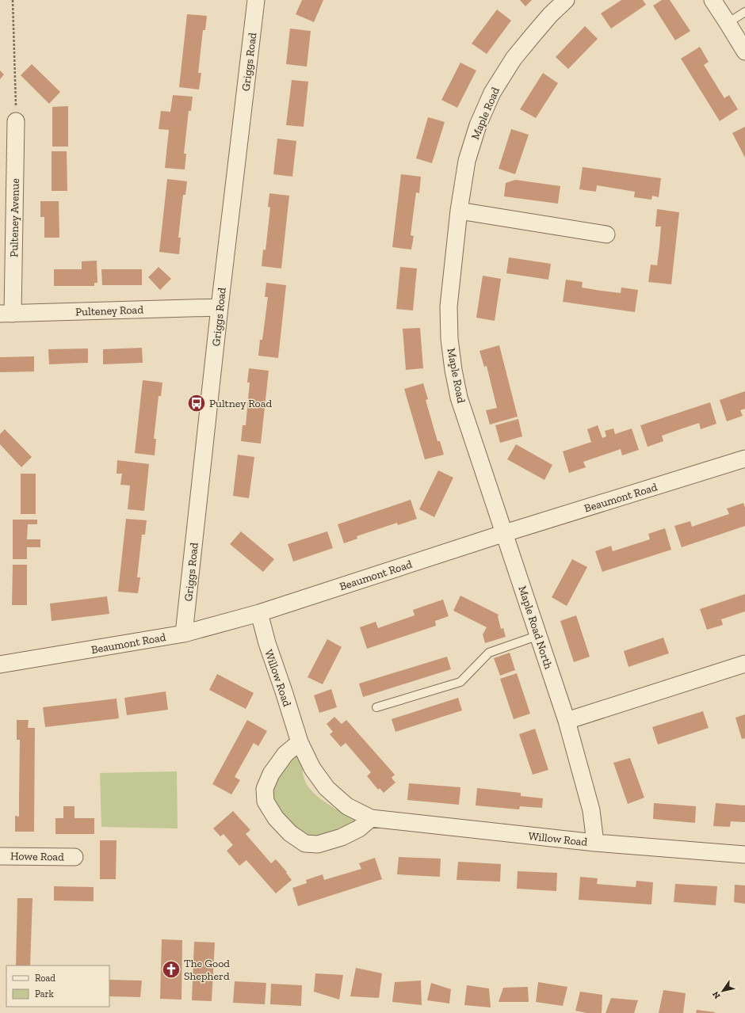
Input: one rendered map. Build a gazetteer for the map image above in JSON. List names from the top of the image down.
{
  "streets": {
    "street": [
      "Griggs Road",
      "Maple Road",
      "Pulteney Avenue",
      "Pulteney Road",
      "Beaumont Road",
      "Maple Road North",
      "Willow Road",
      "Howe Road"
    ]
  },
  "crossings": [
    ["Griggs Road", "Pulteney Road"],
    ["Griggs Road", "Beaumont Road"],
    ["Maple Road", "Beaumont Road"],
    ["Maple Road", "Maple Road North"],
    ["Pulteney Avenue", "Pulteney Road"],
    ["Beaumont Road", "Maple Road North"],
    ["Beaumont Road", "Willow Road"],
    ["Maple Road North", "Willow Road"]
  ],
  "places": {
    "bus stop": ["Pultney Road"],
    "church": ["The Good Shepherd"]
  },
  "legend": ["Road", "Park"],
  "north": "bottom left"
}
